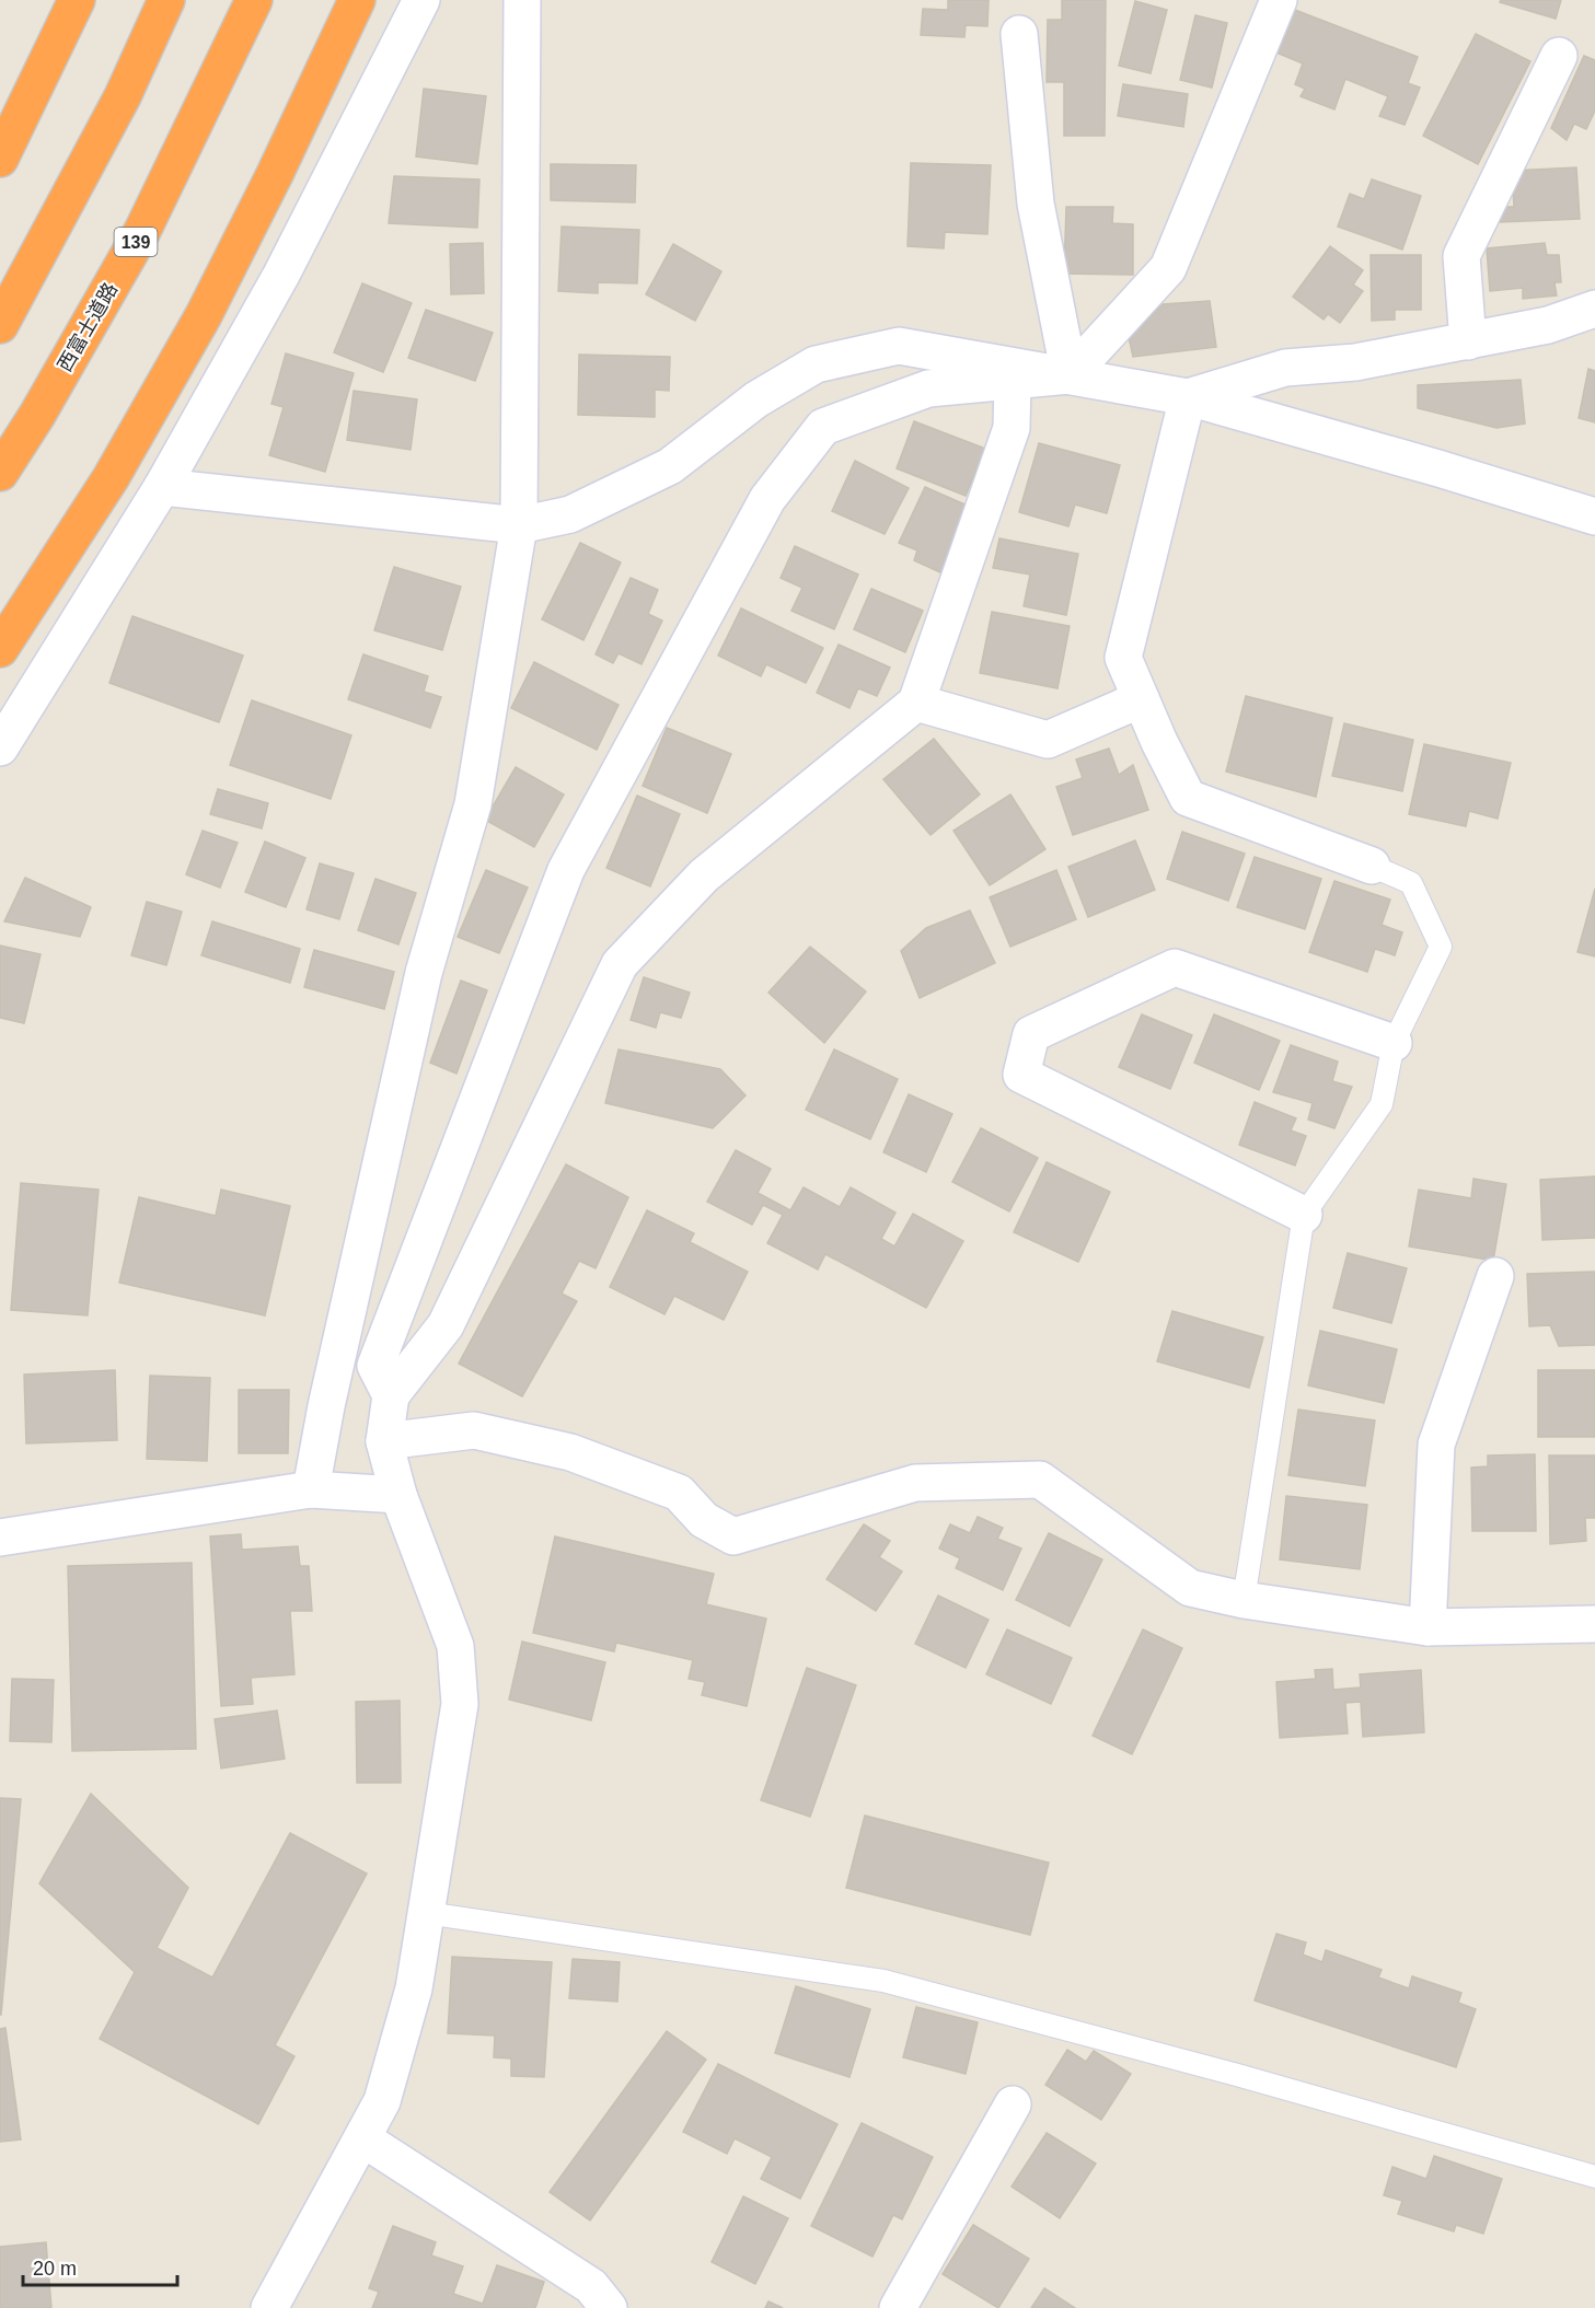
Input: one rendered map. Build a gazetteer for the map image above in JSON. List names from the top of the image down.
{
  "streets": {
    "highway": ["139", "西富士道路"]
  },
  "scale_bar": "20 m"
}
